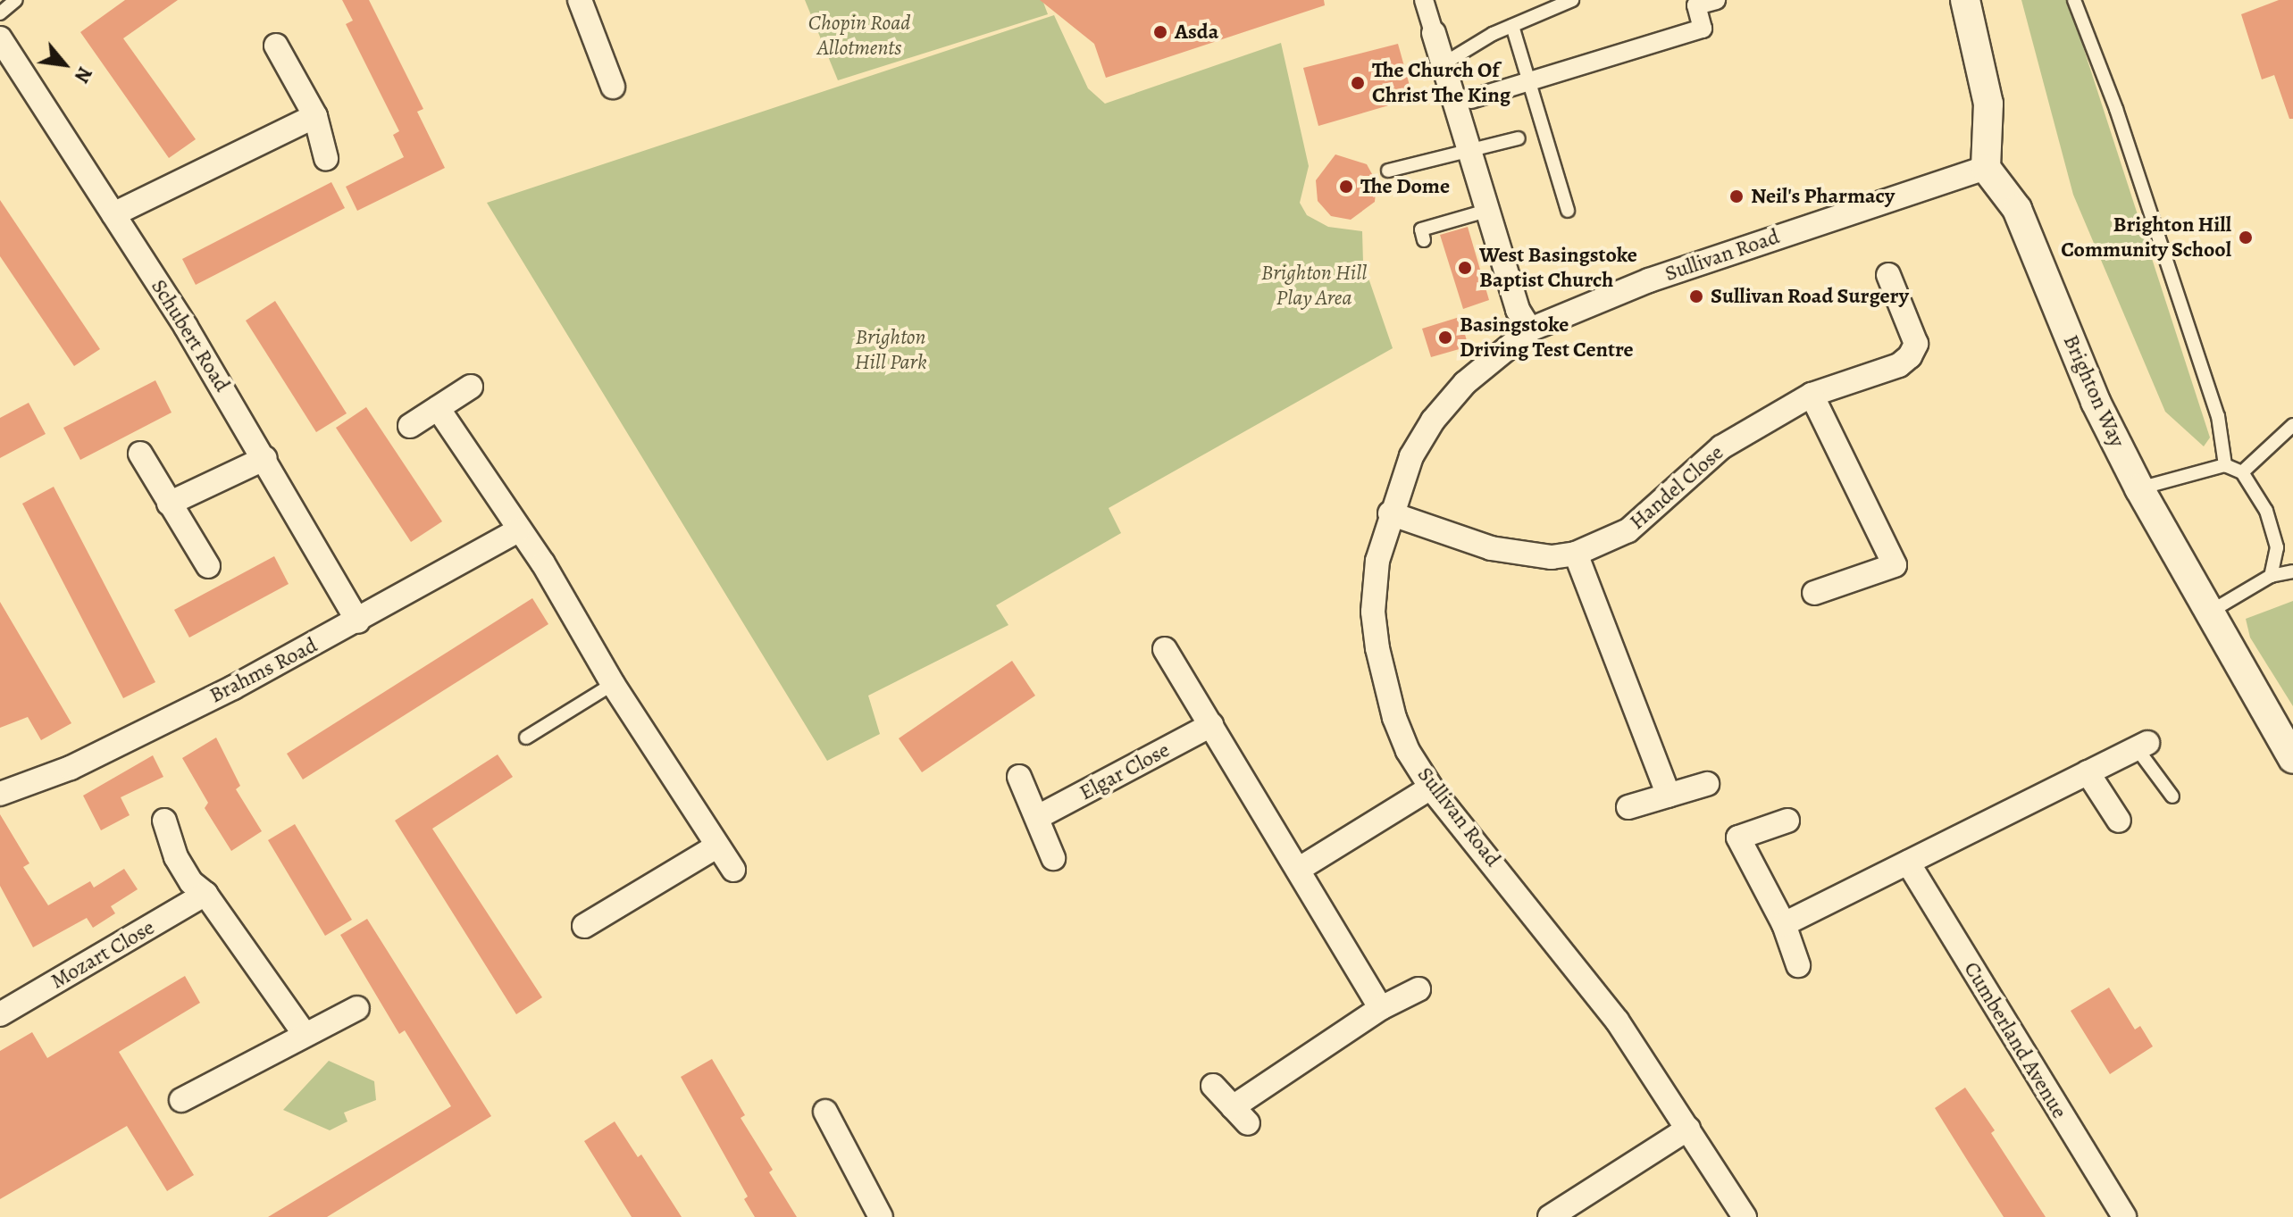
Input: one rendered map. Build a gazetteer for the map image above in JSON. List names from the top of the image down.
{
  "streets": {
    "street": [
      "Sullivan Road",
      "Schubert Road",
      "Brighton Way",
      "Handel Close",
      "Brahms Road",
      "Elgar Close",
      "Mozart Close",
      "Cumberland Avenue"
    ]
  },
  "crossings": [
    ["Sullivan Road", "Brighton Way"],
    ["Sullivan Road", "Handel Close"],
    ["Schubert Road", "Brahms Road"]
  ],
  "parks": ["Chopin Road Allotments", "Brighton Hill Play Area", "Brighton Hill Park"],
  "places": [
    "Asda",
    "The Church Of Christ The King",
    "The Dome",
    "Neil's Pharmacy",
    "Brighton Hill Community School",
    "West Basingstoke Baptist Church",
    "Sullivan Road Surgery",
    "Basingstoke Driving Test Centre"
  ],
  "north": "bottom right"
}
